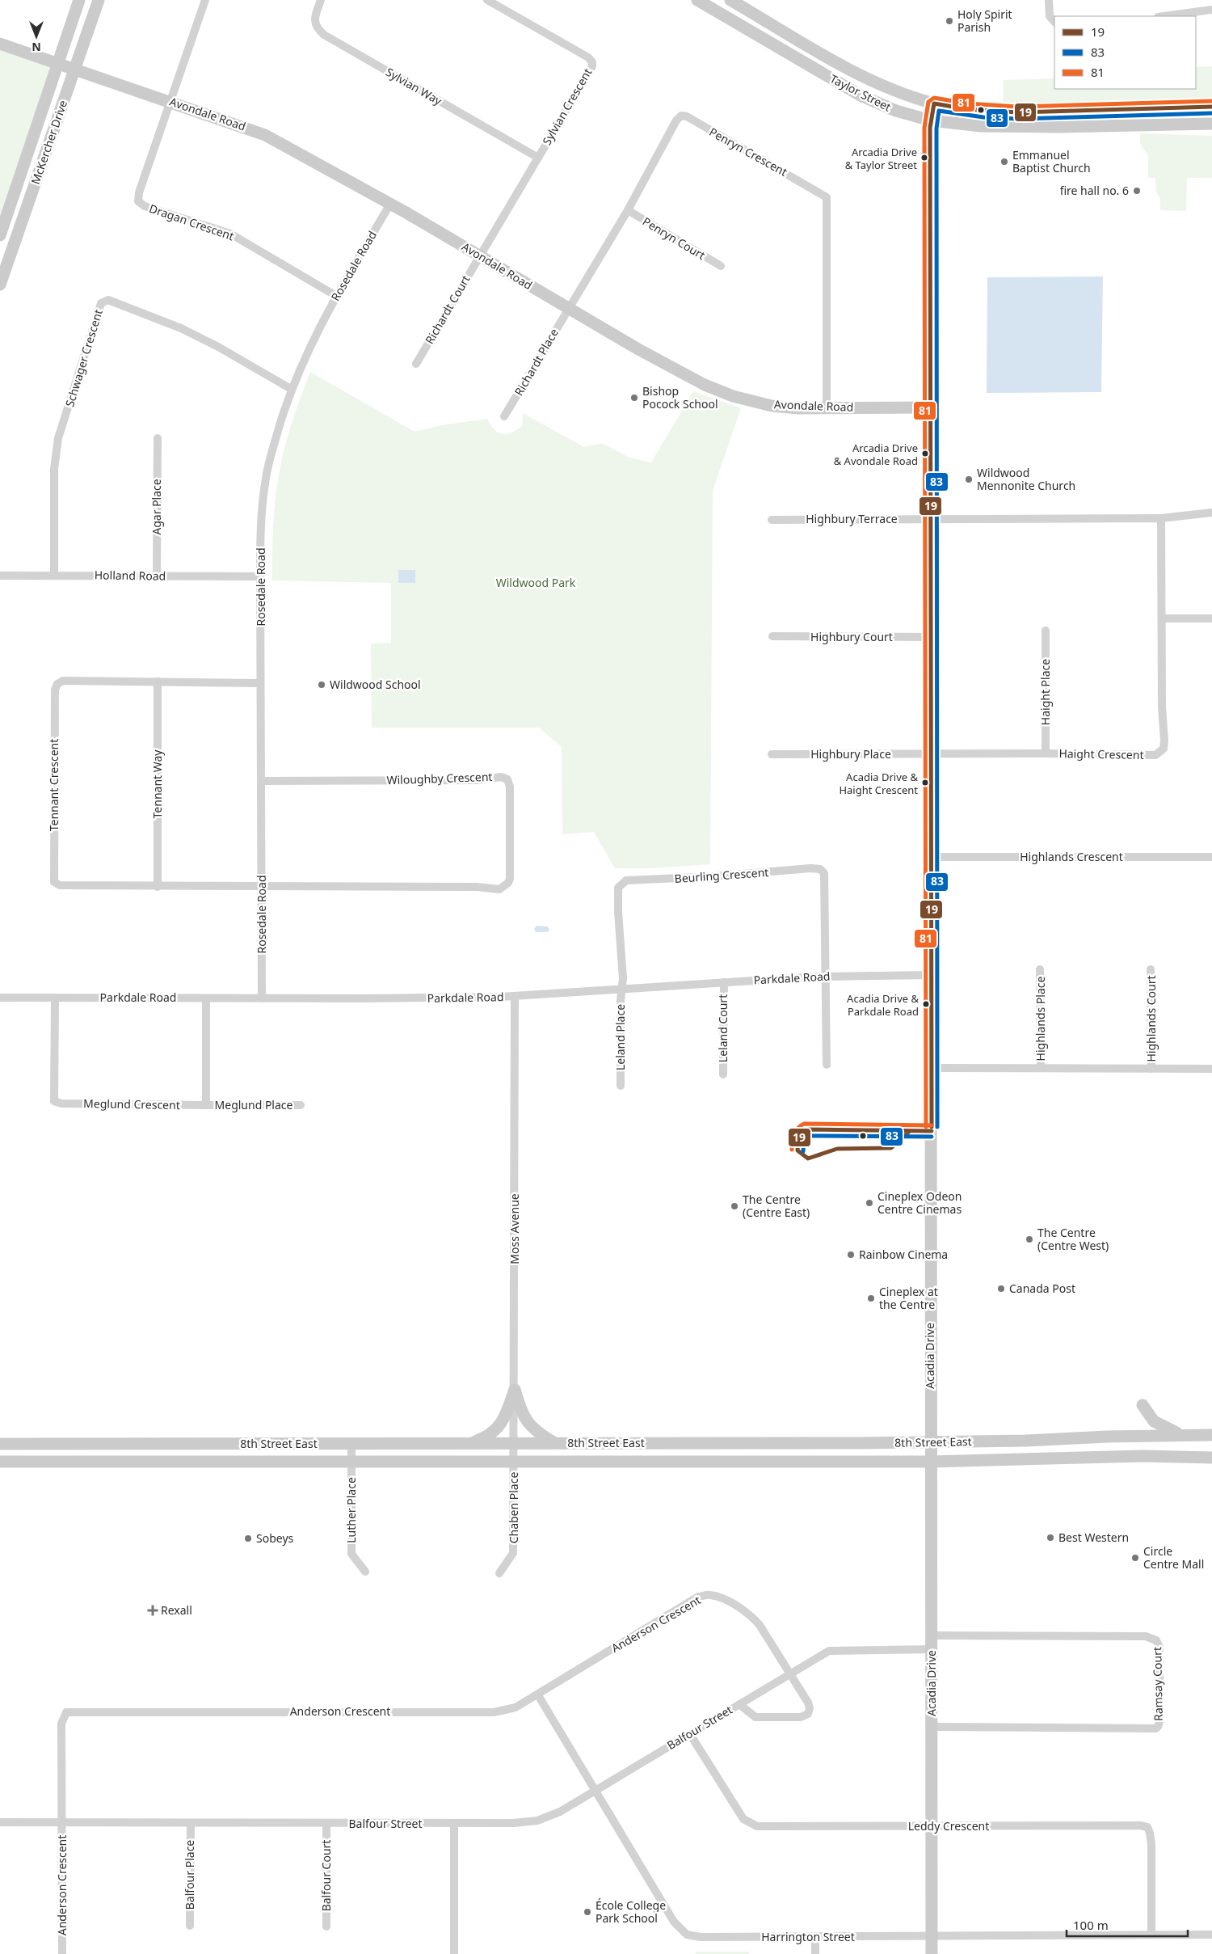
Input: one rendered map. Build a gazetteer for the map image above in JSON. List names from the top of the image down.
{
  "streets": {
    "main road": [
      "Taylor Street",
      "Avondale Road",
      "McKercher Drive",
      "Acadia Drive",
      "8th Street East"
    ],
    "street": [
      "Sylvian Way",
      "Sylvian Crescent",
      "Penryn Crescent",
      "Dragan Crescent",
      "Penryn Court",
      "Rosedale Road",
      "Richardt Court",
      "Schwager Crescent",
      "Richardt Place",
      "Agar Place",
      "Highbury Terrace",
      "Holland Road",
      "Highbury Court",
      "Haight Place",
      "Highbury Place",
      "Haight Crescent",
      "Wiloughby Crescent",
      "Tennant Way",
      "Tennant Crescent",
      "Highlands Crescent",
      "Beurling Crescent",
      "Parkdale Road",
      "Highlands Place",
      "Highlands Court",
      "Leland Court",
      "Leland Place",
      "Meglund Crescent",
      "Meglund Place",
      "Moss Avenue",
      "Chaben Place",
      "Luther Place",
      "Anderson Crescent",
      "Ramsay Court",
      "Balfour Street",
      "Leddy Crescent",
      "Balfour Place",
      "Balfour Court",
      "Harrington Street"
    ]
  },
  "crossings": [
    ["Sylvian Way", "Sylvian Crescent"],
    ["Taylor Street", "Acadia Drive"],
    ["Sylvian Crescent", "Avondale Road"],
    ["Sylvian Crescent", "Richardt Court"],
    ["Avondale Road", "McKercher Drive"],
    ["Avondale Road", "Penryn Crescent"],
    ["Avondale Road", "Dragan Crescent"],
    ["Avondale Road", "Rosedale Road"],
    ["Avondale Road", "Richardt Court"],
    ["Avondale Road", "Richardt Place"],
    ["Avondale Road", "Acadia Drive"],
    ["Penryn Crescent", "Penryn Court"],
    ["Penryn Crescent", "Richardt Place"],
    ["Dragan Crescent", "Rosedale Road"],
    ["Rosedale Road", "Schwager Crescent"],
    ["Rosedale Road", "Holland Road"],
    ["Rosedale Road", "Wiloughby Crescent"],
    ["Rosedale Road", "Tennant Crescent"],
    ["Rosedale Road", "Parkdale Road"],
    ["Schwager Crescent", "Holland Road"],
    ["Agar Place", "Holland Road"],
    ["Highbury Terrace", "Acadia Drive"],
    ["Highbury Court", "Acadia Drive"],
    ["Haight Place", "Haight Crescent"],
    ["Highbury Place", "Haight Crescent"],
    ["Highbury Place", "Acadia Drive"],
    ["Haight Crescent", "Acadia Drive"],
    ["Wiloughby Crescent", "Tennant Crescent"],
    ["Tennant Way", "Tennant Crescent"],
    ["Highlands Crescent", "Acadia Drive"],
    ["Beurling Crescent", "Parkdale Road"],
    ["Beurling Crescent", "Leland Place"],
    ["Parkdale Road", "Leland Court"],
    ["Parkdale Road", "Leland Place"],
    ["Parkdale Road", "Meglund Crescent"],
    ["Parkdale Road", "Moss Avenue"],
    ["Parkdale Road", "Acadia Drive"],
    ["Meglund Crescent", "Meglund Place"],
    ["Moss Avenue", "8th Street East"],
    ["Moss Avenue", "Chaben Place"],
    ["Acadia Drive", "8th Street East"],
    ["Acadia Drive", "Ramsay Court"],
    ["Acadia Drive", "Balfour Street"],
    ["Acadia Drive", "Leddy Crescent"],
    ["Acadia Drive", "Harrington Street"],
    ["8th Street East", "Chaben Place"],
    ["8th Street East", "Luther Place"],
    ["Anderson Crescent", "Balfour Street"],
    ["Anderson Crescent", "Harrington Street"],
    ["Balfour Street", "Leddy Crescent"],
    ["Balfour Street", "Balfour Place"],
    ["Balfour Street", "Balfour Court"],
    ["Balfour Street", "Harrington Street"],
    ["Leddy Crescent", "Harrington Street"]
  ],
  "parks": ["Wildwood Park"],
  "places": {
    "other": [
      "Holy Spirit Parish",
      "Arcadia Drive & Taylor Street",
      "Emmanuel Baptist Church",
      "fire hall no. 6",
      "Bishop Pocock School",
      "Arcadia Drive & Avondale Road",
      "Wildwood Mennonite Church",
      "Wildwood School",
      "Acadia Drive & Haight Crescent",
      "Acadia Drive & Parkdale Road",
      "Cineplex Odeon Centre Cinemas",
      "The Centre (Centre East)",
      "The Centre (Centre West)",
      "Rainbow Cinema",
      "Canada Post",
      "Cineplex at the Centre",
      "Best Western",
      "Sobeys",
      "Circle Centre Mall",
      "École College Park School"
    ],
    "health": ["Rexall"]
  },
  "lines": ["transit line 81", "transit line 19", "transit line 83"],
  "legend": ["19", "83", "81"],
  "scale_bar": "100 m",
  "north": "bottom"
}
